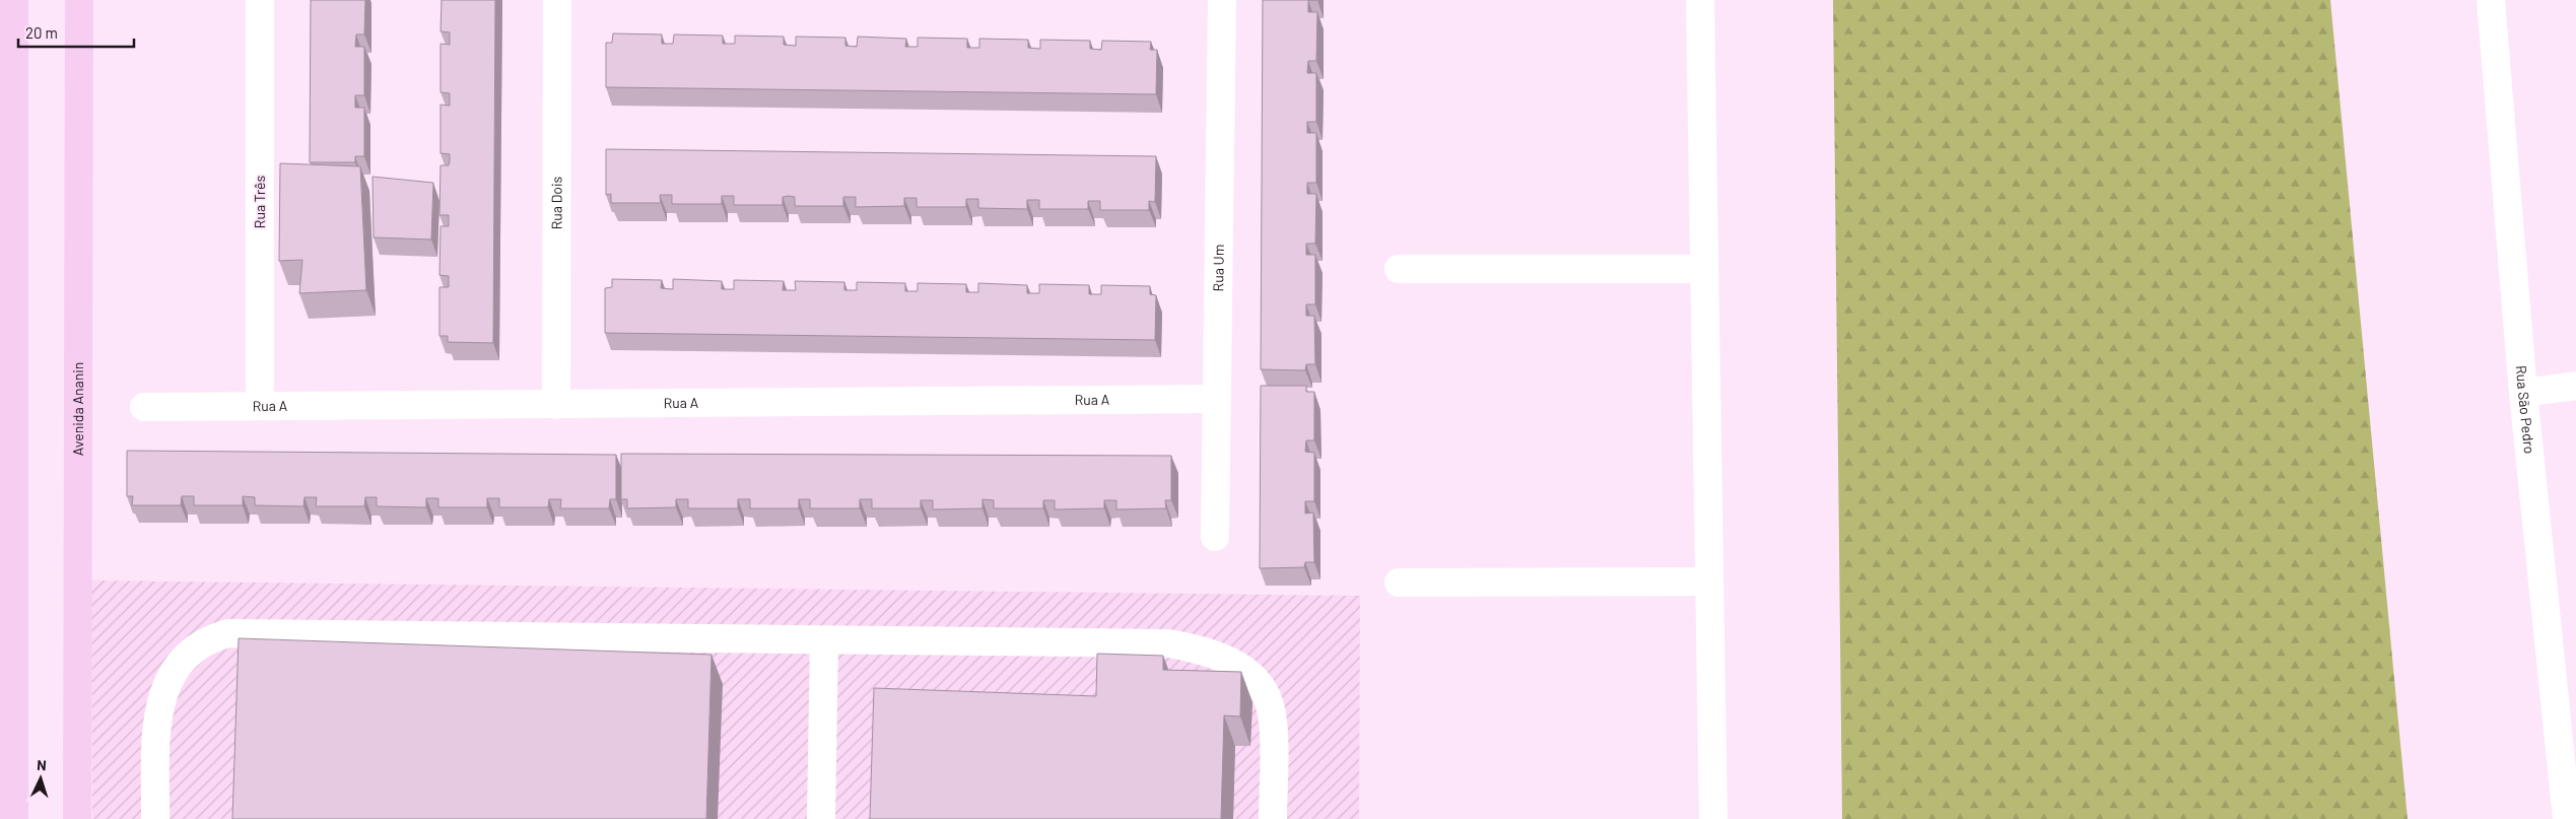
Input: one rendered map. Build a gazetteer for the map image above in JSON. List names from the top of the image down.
{
  "streets": {
    "main road": ["Avenida Ananin"],
    "street": [
      "Rua Três",
      "Rua Dois",
      "Rua Um",
      "Rua A",
      "Rua São Pedro"
    ]
  },
  "crossings": [
    ["Rua Três", "Rua A"],
    ["Rua Dois", "Rua A"],
    ["Rua Um", "Rua A"]
  ],
  "scale_bar": "20 m",
  "north": "top"
}
